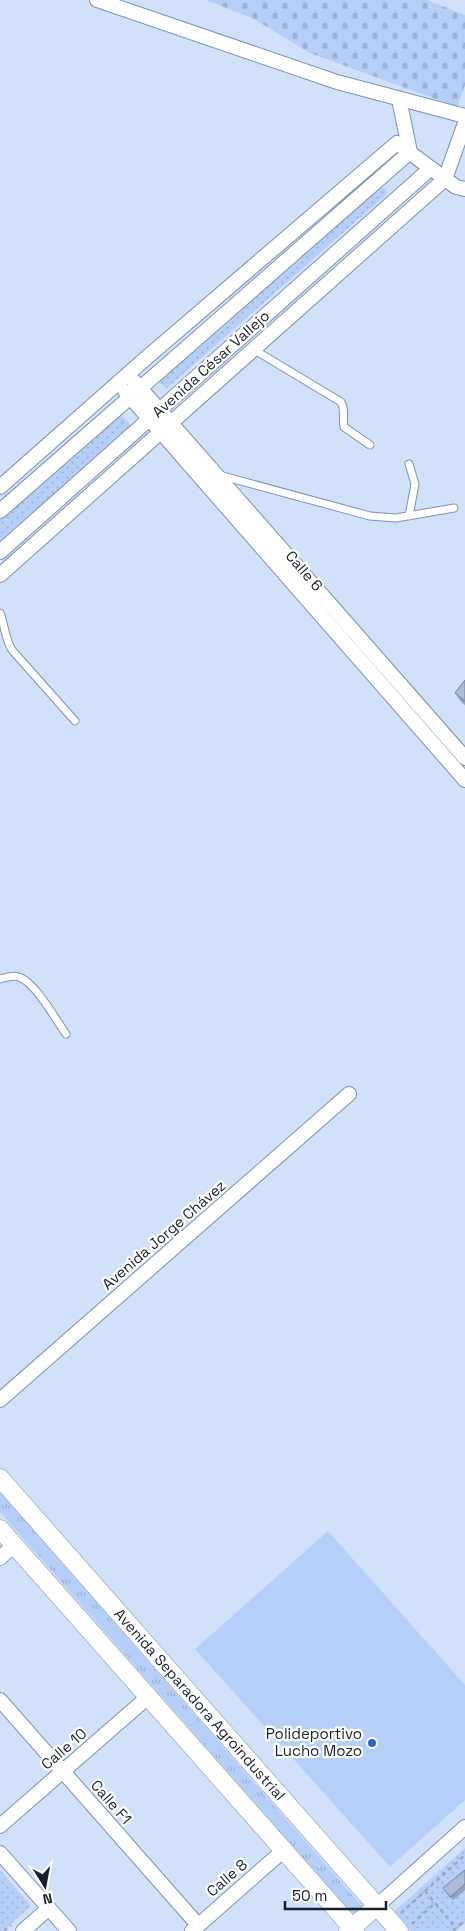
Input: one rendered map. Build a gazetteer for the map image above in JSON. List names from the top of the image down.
{
  "streets": {
    "street": [
      "Avenida César Vallejo",
      "Calle 6",
      "Avenida Jorge Chávez",
      "Avenida Separadora Agroindustrial",
      "Calle 10",
      "Calle F1",
      "Calle 8"
    ]
  },
  "crossings": [
    ["Avenida César Vallejo", "Calle 6"],
    ["Calle 10", "Calle F1"],
    ["Calle F1", "Calle 8"]
  ],
  "places": ["Polideportivo Lucho Mozo"],
  "scale_bar": "50 m",
  "north": "bottom"
}
